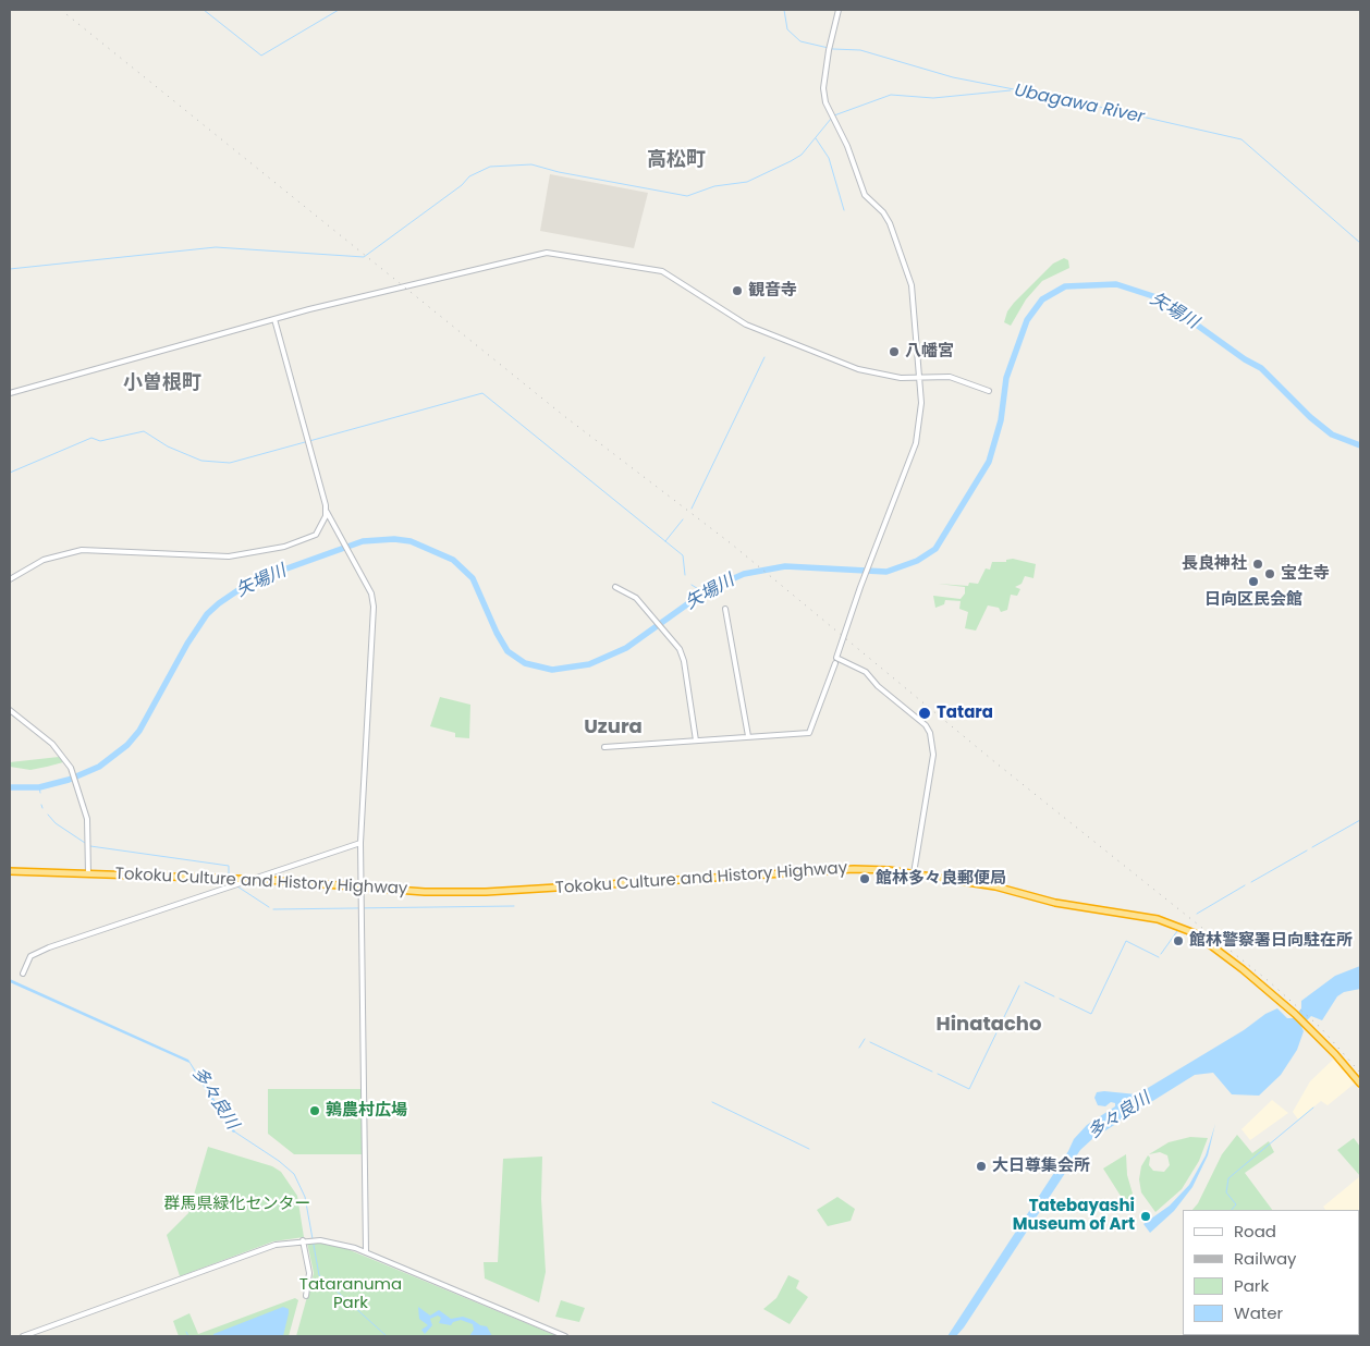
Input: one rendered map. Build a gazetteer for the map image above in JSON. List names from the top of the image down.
{
  "streets": {
    "highway": ["Tokoku Culture and History Highway"]
  },
  "districts": [
    "高松町",
    "小曽根町",
    "Uzura",
    "Hinatacho"
  ],
  "water": ["Ubagawa River", "矢場川", "多々良川"],
  "parks": ["群馬県緑化センター", "Tataranuma Park"],
  "places": [
    "観音寺",
    "八幡宮",
    "長良神社",
    "宝生寺",
    "日向区民会館",
    "Tatara",
    "館林多々良郵便局",
    "館林警察署日向駐在所",
    "鶉農村広場",
    "大日尊集会所",
    "Tatebayashi Museum of Art"
  ],
  "legend": [
    "Road",
    "Railway",
    "Park",
    "Water"
  ]
}
